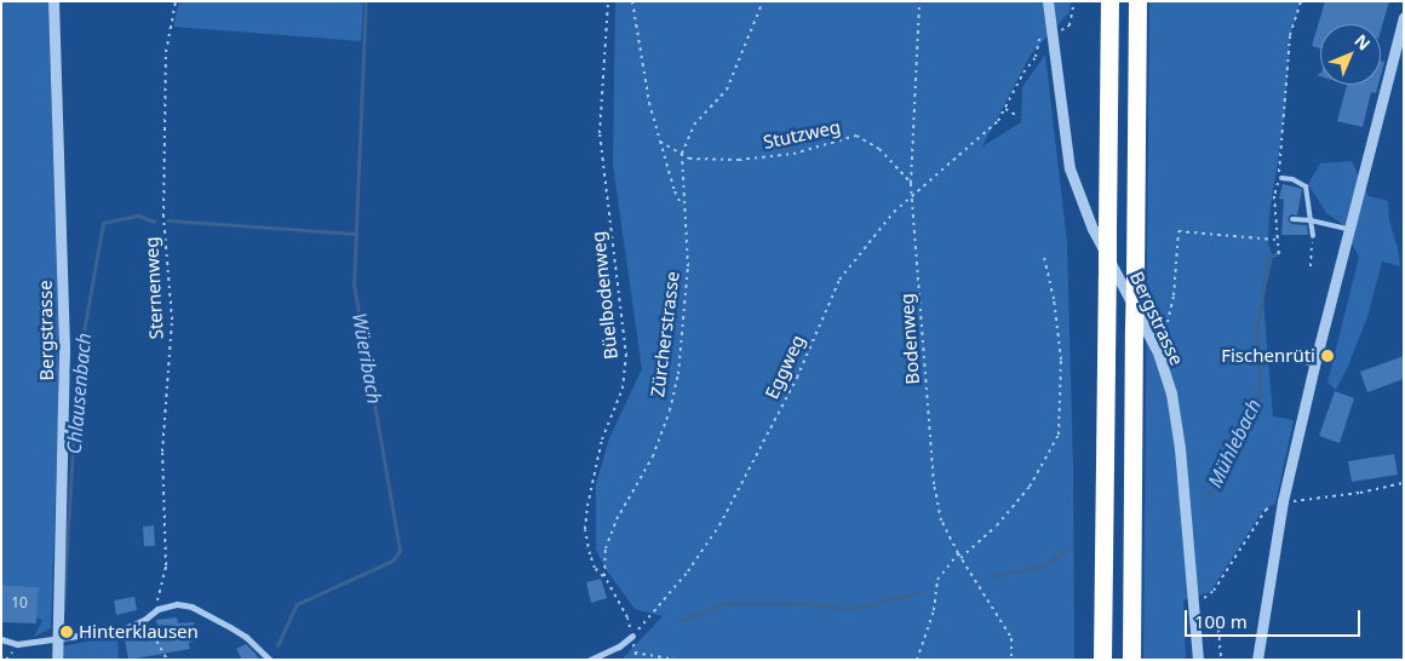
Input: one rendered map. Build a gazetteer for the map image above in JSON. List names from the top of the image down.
{
  "streets": {
    "street": ["Bergstrasse"],
    "path": [
      "Stutzweg",
      "Sternenweg",
      "Büelbodenweg",
      "Zürcherstrasse",
      "Bodenweg",
      "Eggweg"
    ]
  },
  "crossings": [
    ["Stutzweg", "Zürcherstrasse"],
    ["Stutzweg", "Bodenweg"],
    ["Büelbodenweg", "Zürcherstrasse"],
    ["Bodenweg", "Eggweg"]
  ],
  "water": ["Wüeribach", "Chlausenbach", "Mühlebach"],
  "places": ["Fischenrüti", "Hinterklausen"],
  "house_numbers": ["10"],
  "scale_bar": "100 m",
  "north": "top right"
}
